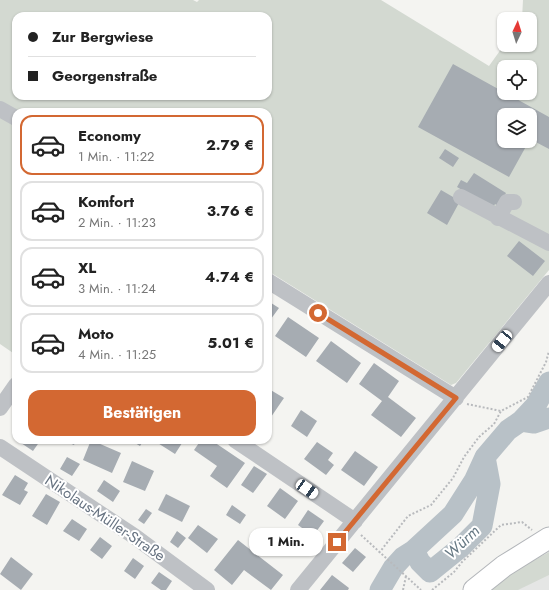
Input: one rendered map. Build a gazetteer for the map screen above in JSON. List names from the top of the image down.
{
  "streets": {
    "street": ["Nikolaus-Müller-Straße"]
  },
  "water": ["Würm"],
  "north": "top",
  "page": {
    "banner": ["Zur Bergwiese", "Georgenstraße"],
    "list": [
      {
        "name": "Economy",
        "note": "1 Min. · 11:22",
        "value": "2.79 €"
      },
      {
        "name": "Komfort",
        "note": "2 Min. · 11:23",
        "value": "3.76 €"
      },
      {
        "name": "XL",
        "note": "3 Min. · 11:24",
        "value": "4.74 €"
      },
      {
        "name": "Moto",
        "note": "4 Min. · 11:25",
        "value": "5.01 €"
      }
    ],
    "buttons": "Bestätigen",
    "bubble": "1 Min."
  }
}
